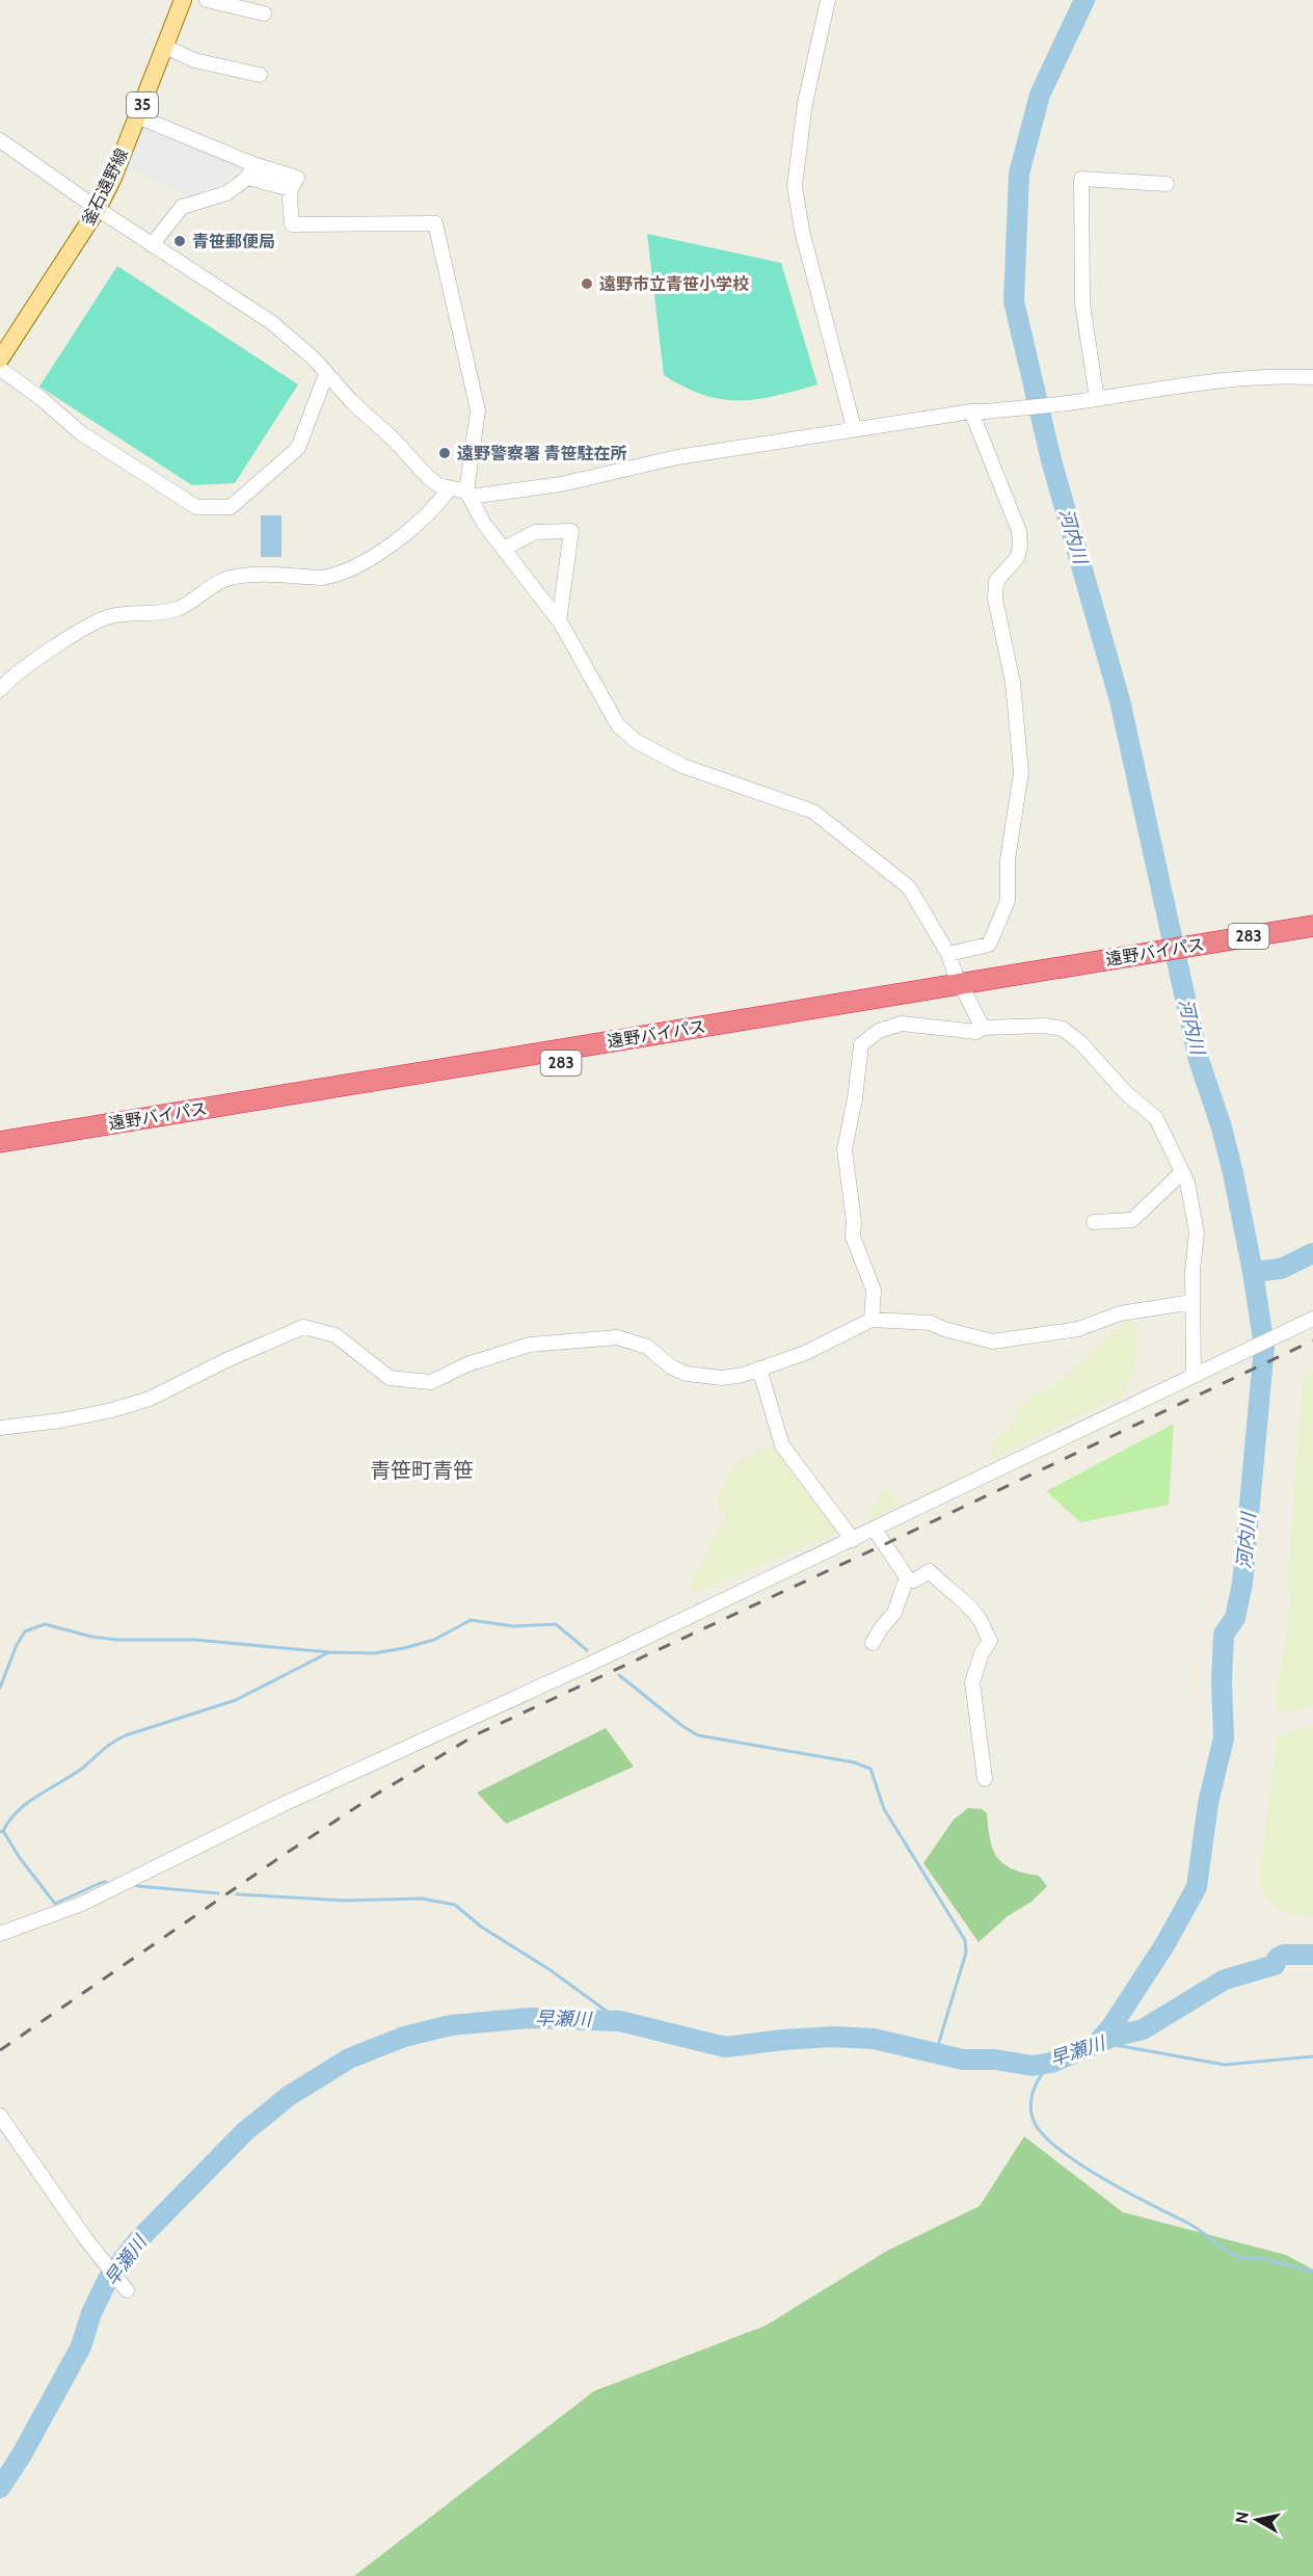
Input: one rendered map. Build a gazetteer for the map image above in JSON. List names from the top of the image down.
{
  "streets": {
    "highway": ["283", "遠野バイパス"],
    "main road": ["35", "釜石遠野線"]
  },
  "districts": ["青笹町青笹"],
  "water": ["河内川", "早瀬川"],
  "places": ["青笹郵便局", "遠野市立青笹小学校", "遠野警察署 青笹駐在所"],
  "north": "left"
}
